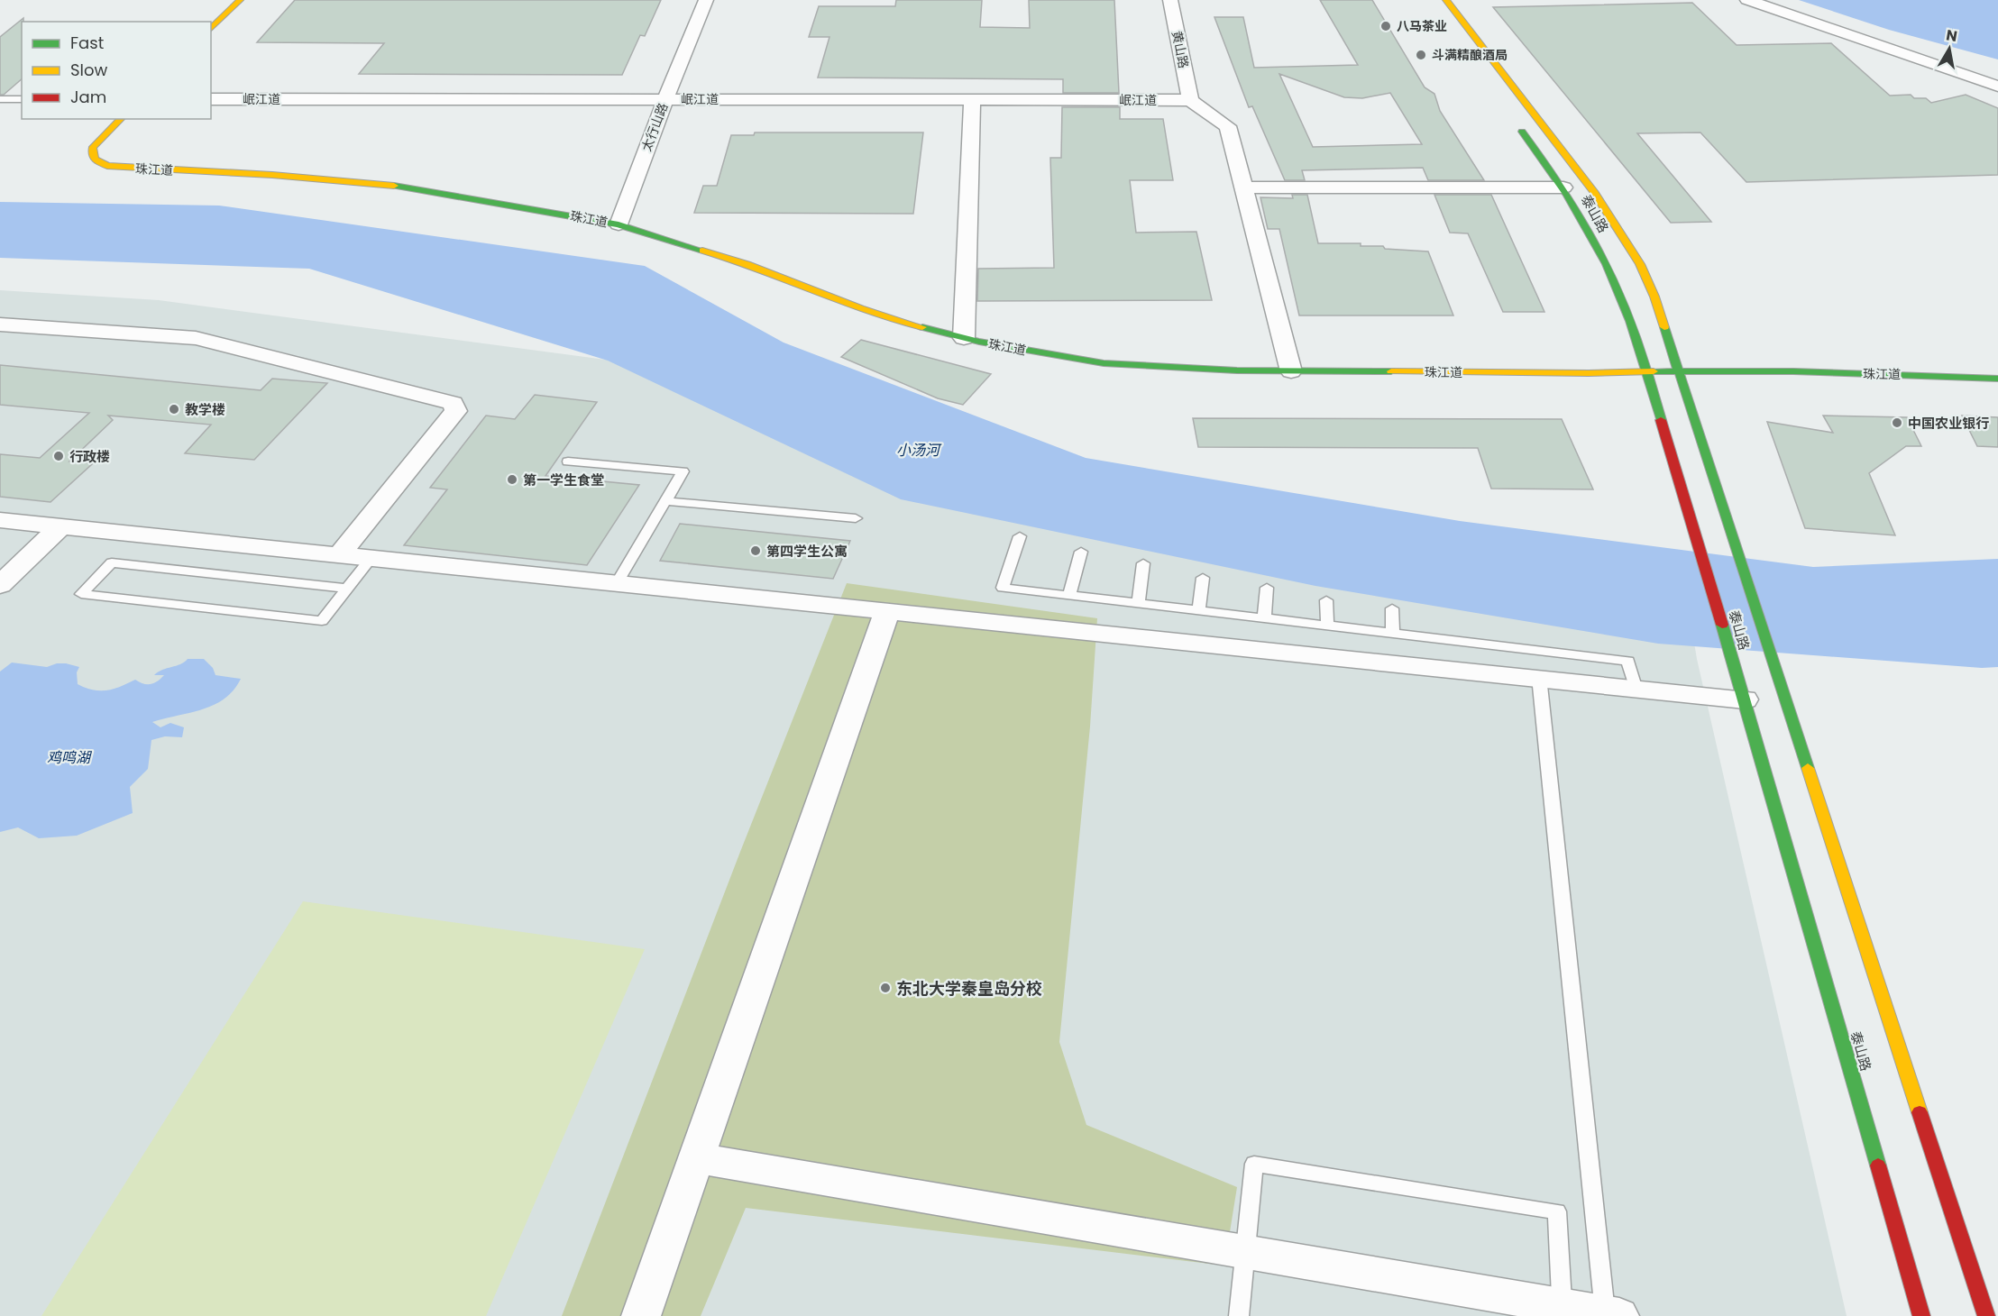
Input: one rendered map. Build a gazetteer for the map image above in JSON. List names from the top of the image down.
{
  "streets": {
    "street": [
      "黄山路",
      "岷江道",
      "太行山路",
      "珠江道",
      "泰山路"
    ]
  },
  "crossings": [
    ["黄山路", "岷江道"],
    ["岷江道", "太行山路"],
    ["太行山路", "珠江道"],
    ["珠江道", "泰山路"]
  ],
  "water": ["小汤河", "鸡鸣湖"],
  "places": [
    "八马茶业",
    "斗满精酿酒局",
    "教学楼",
    "中国农业银行",
    "行政楼",
    "第一学生食堂",
    "第四学生公寓",
    "东北大学秦皇岛分校"
  ],
  "legend": ["Fast", "Slow", "Jam"],
  "north": "top"
}
